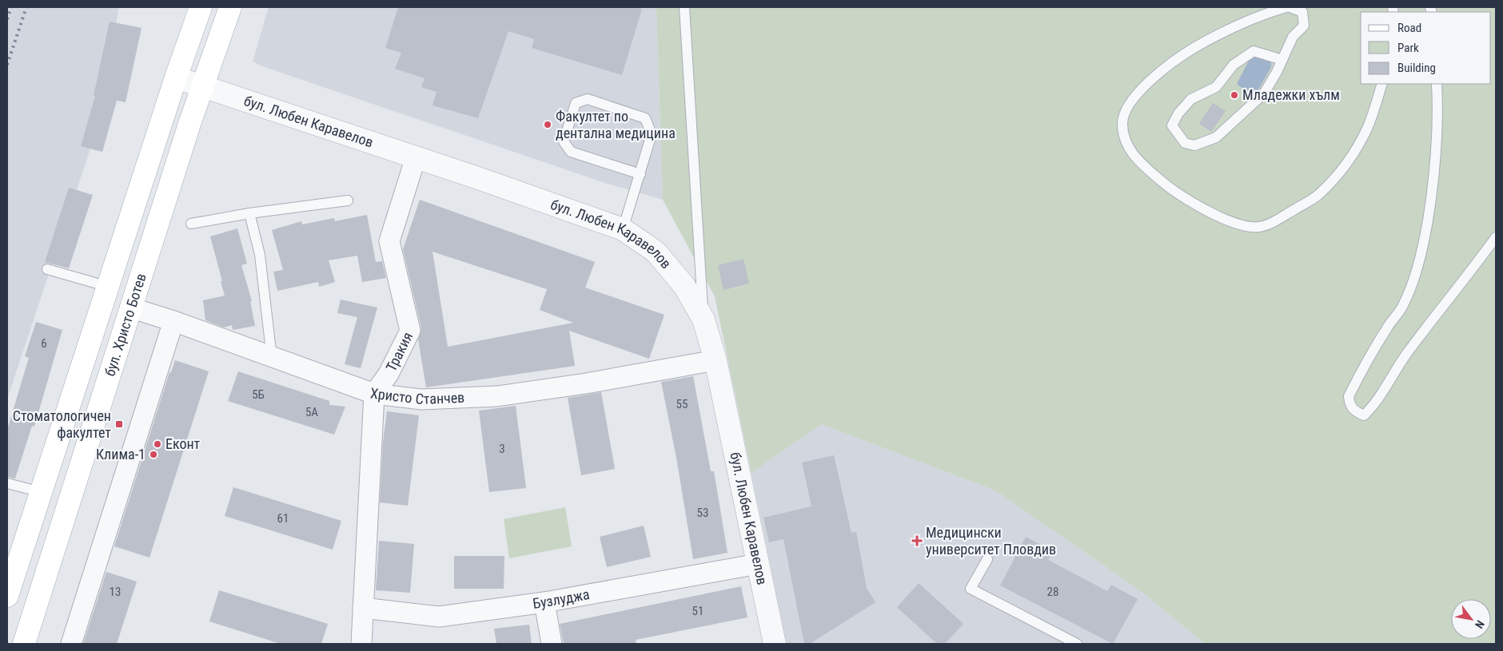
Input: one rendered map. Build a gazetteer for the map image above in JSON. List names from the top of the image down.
{
  "streets": {
    "main road": ["бул. Христо Ботев"],
    "street": [
      "бул. Любен Каравелов",
      "Тракия",
      "Христо Станчев",
      "Бузлуджа"
    ]
  },
  "crossings": [
    ["бул. Любен Каравелов", "бул. Христо Ботев"],
    ["бул. Любен Каравелов", "Тракия"],
    ["бул. Любен Каравелов", "Христо Станчев"],
    ["бул. Любен Каравелов", "Бузлуджа"],
    ["бул. Христо Ботев", "Христо Станчев"],
    ["Тракия", "Христо Станчев"]
  ],
  "places": {
    "other": [
      "Младежки хълм",
      "Факултет по дентална медицина",
      "Еконт",
      "Клима-1"
    ],
    "transit": ["Стоматологичен факултет"],
    "health": ["Медицински университет Пловдив"]
  },
  "house_numbers": [
    "6",
    "5Б",
    "55",
    "5А",
    "3",
    "53",
    "61",
    "13",
    "28",
    "51"
  ],
  "legend": ["Road", "Park", "Building"],
  "north": "bottom right"
}
